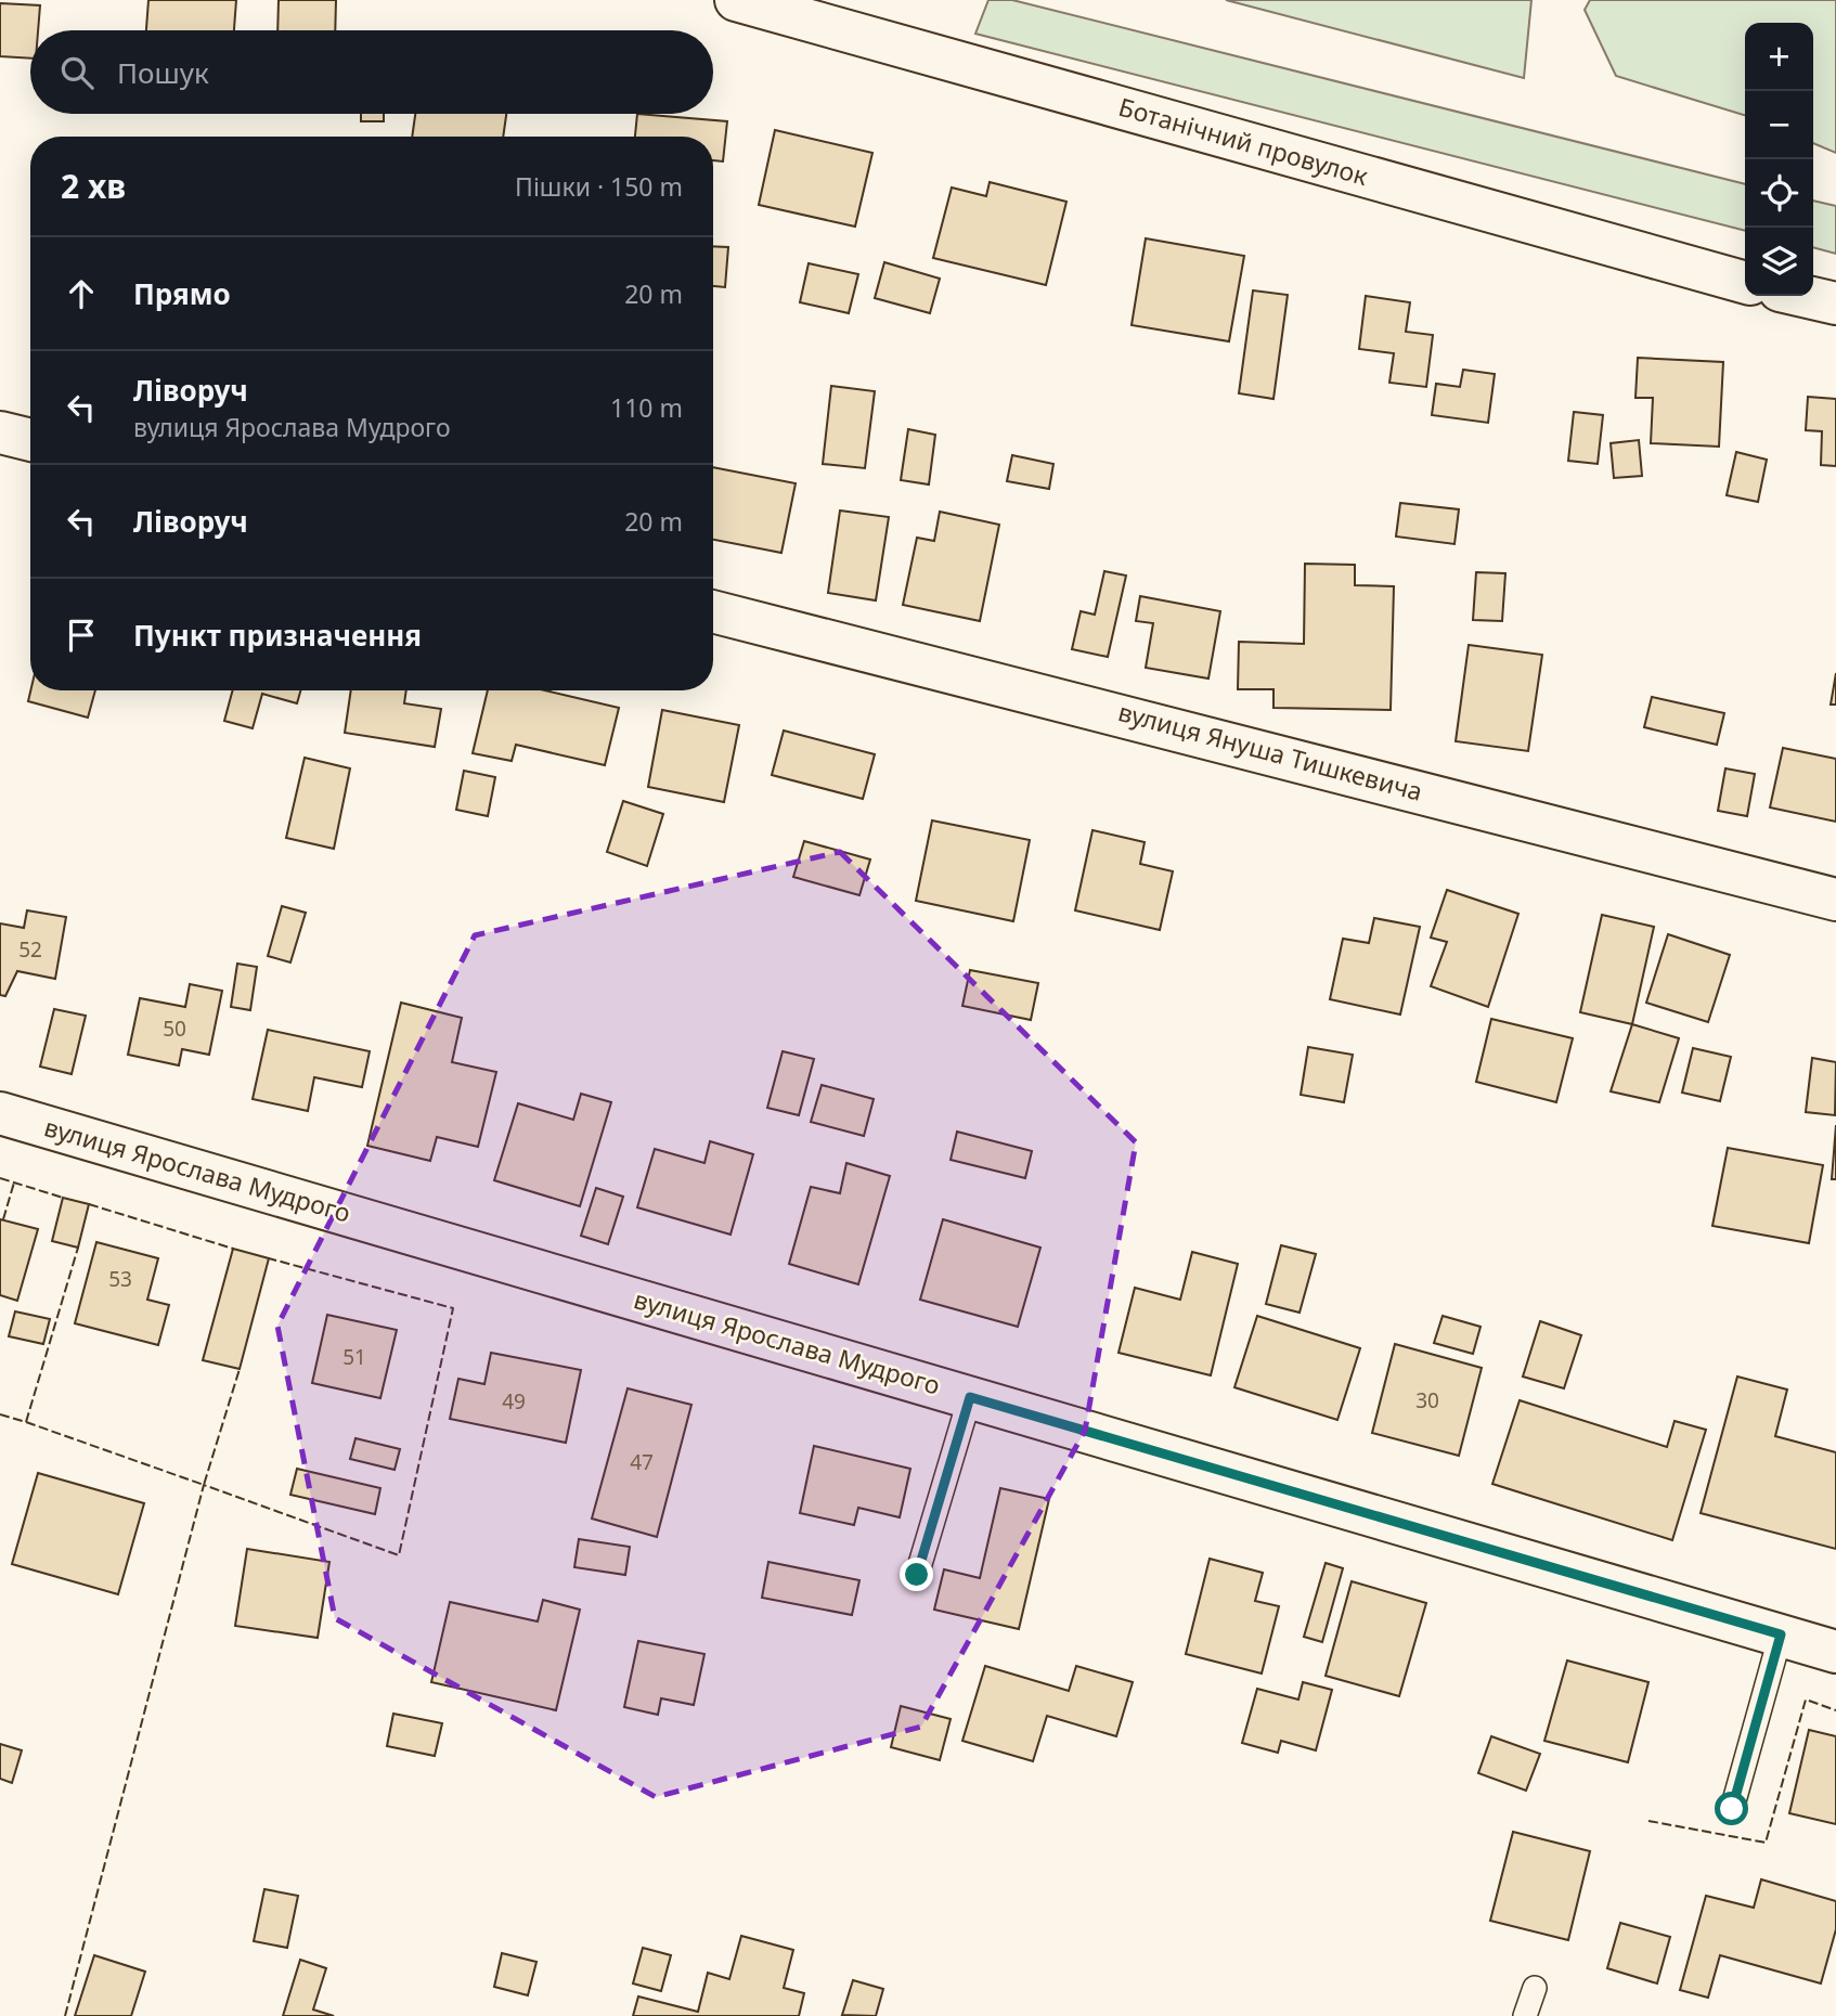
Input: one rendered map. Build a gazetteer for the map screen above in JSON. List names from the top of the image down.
{
  "streets": {
    "street": ["Ботанічний провулок", "вулиця Януша Тишкевича", "вулиця Ярослава Мудрого"]
  },
  "house_numbers": [
    "52",
    "50",
    "53",
    "51",
    "30",
    "49",
    "47"
  ],
  "page": {
    "map_buttons": ["+", "−"],
    "search": "Пошук",
    "heading": ["2 хв", "Пішки · 150 m"],
    "list": [
      ["Прямо", "20 m"],
      ["Ліворуч", "вулиця Ярослава Мудрого", "110 m"],
      ["Ліворуч", "20 m"],
      "Пункт призначення"
    ]
  }
}
